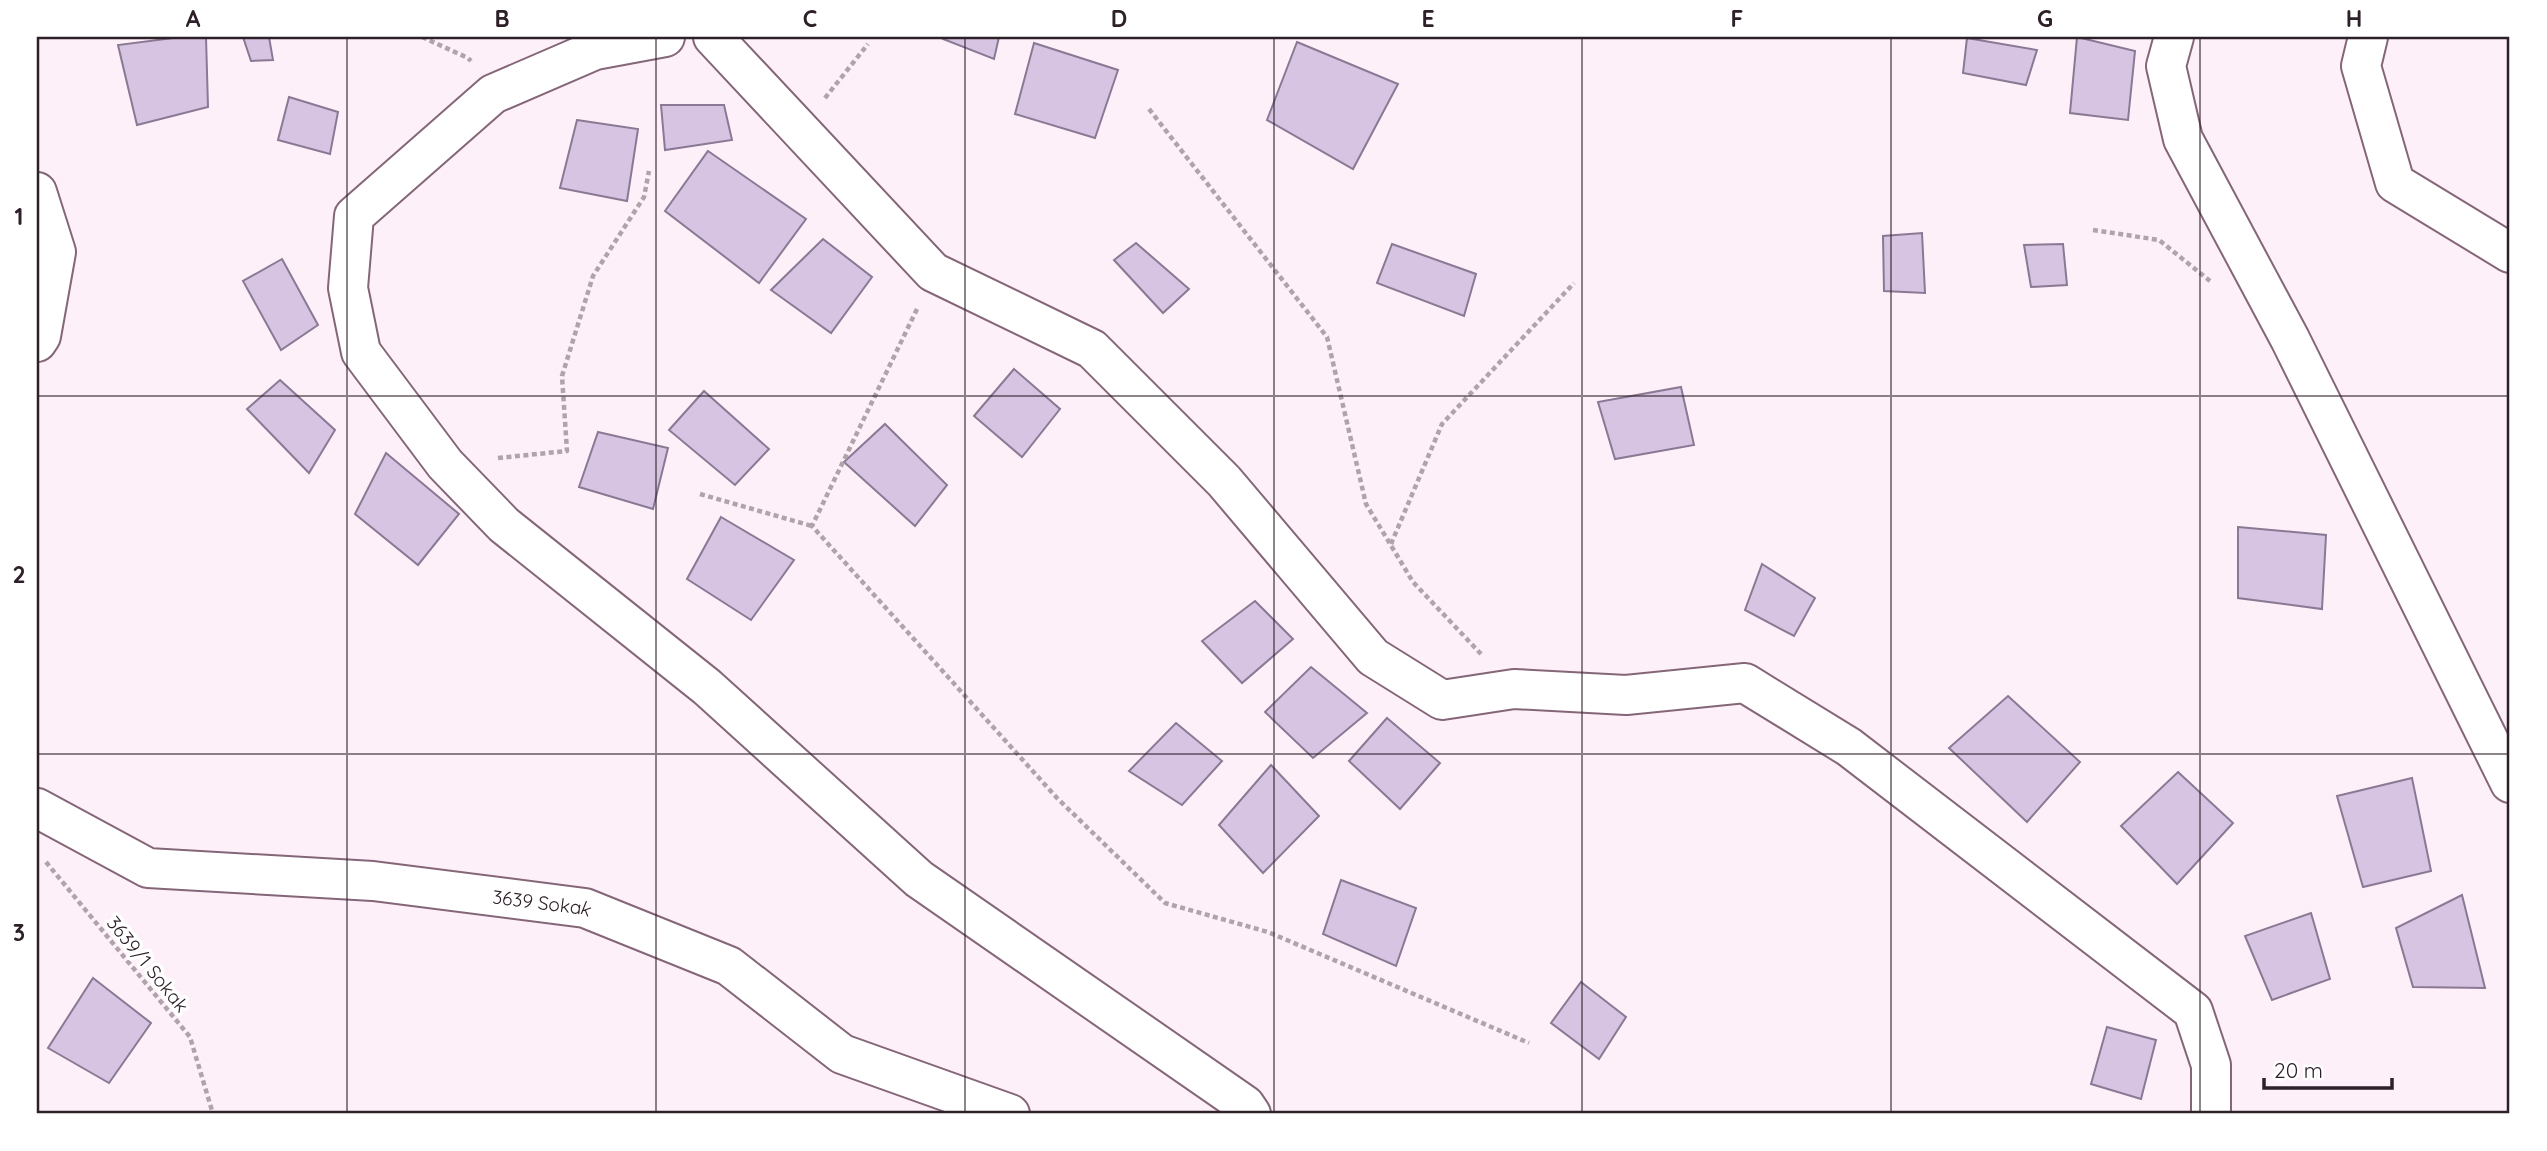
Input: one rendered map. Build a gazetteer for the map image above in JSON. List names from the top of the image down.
{
  "streets": {
    "street": ["3639 Sokak"],
    "path": ["3639/1 Sokak"]
  },
  "scale_bar": "20 m",
  "grid": {
    "columns": [
      "A",
      "B",
      "C",
      "D",
      "E",
      "F",
      "G",
      "H"
    ],
    "rows": ["1", "2", "3"]
  }
}
